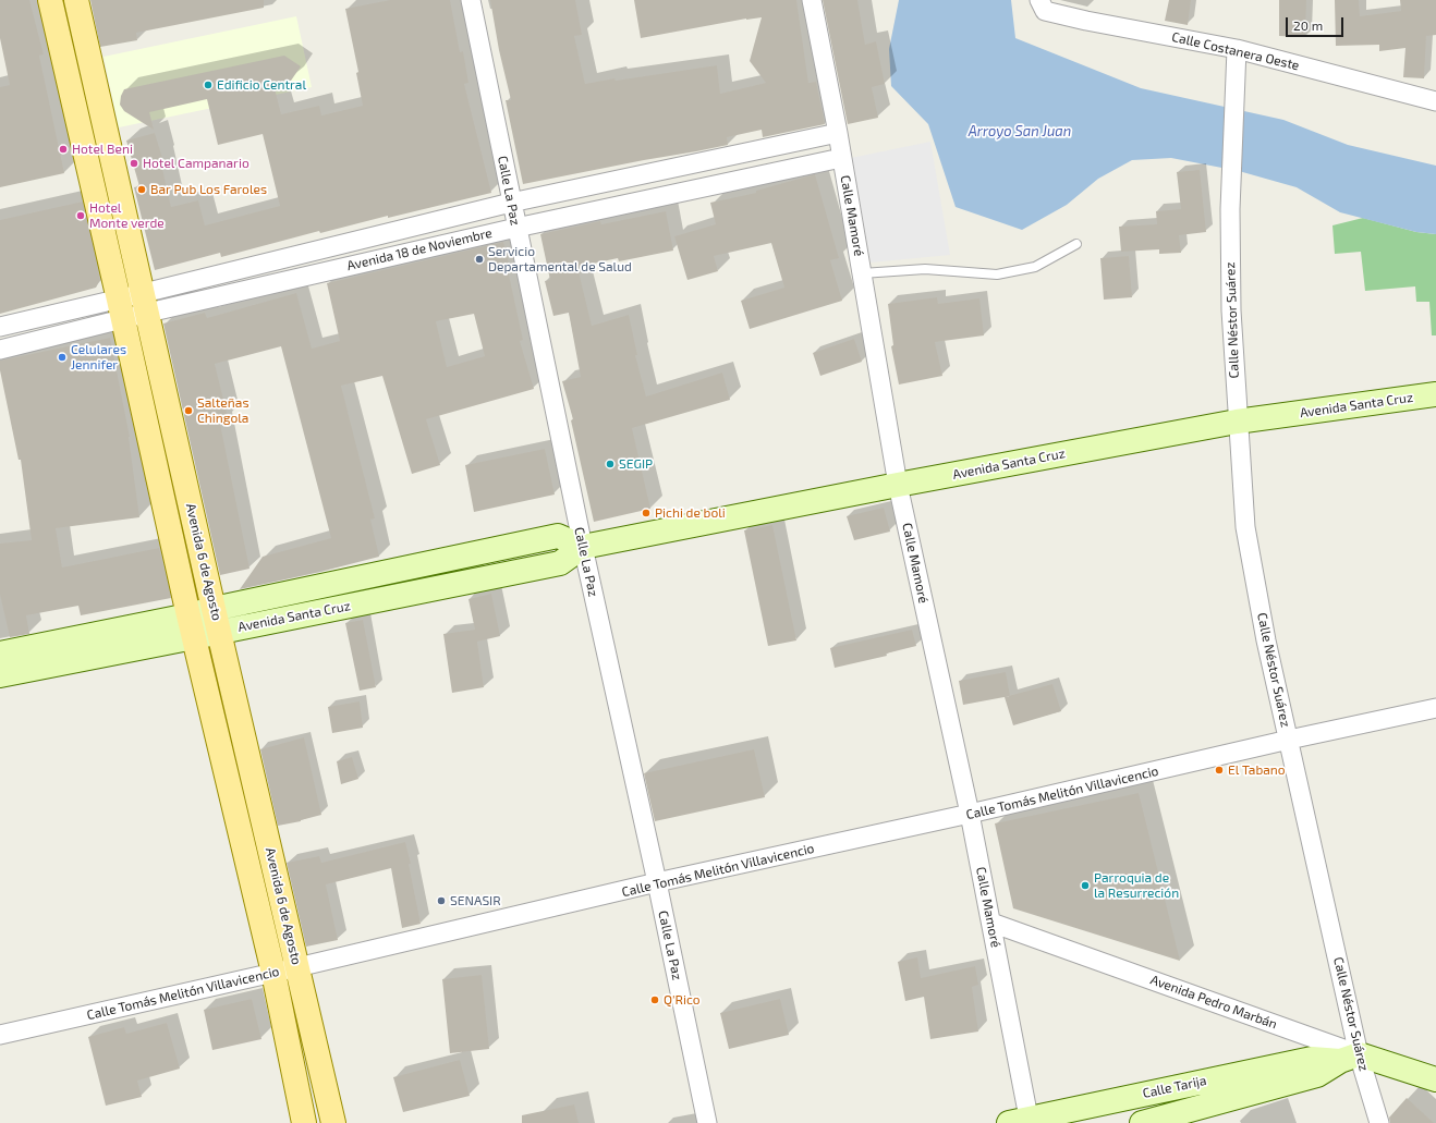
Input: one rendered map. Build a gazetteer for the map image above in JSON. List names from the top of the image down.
{
  "streets": {
    "main road": [
      "Avenida Santa Cruz",
      "Avenida 6 de Agosto",
      "Avenida Pedro Marbán",
      "Calle Tarija"
    ],
    "street": [
      "Calle Costanera Oeste",
      "Calle La Paz",
      "Calle Mamoré",
      "Avenida 18 de Noviembre",
      "Calle Néstor Suárez",
      "Calle Tomás Melitón Villavicencio"
    ]
  },
  "crossings": [
    ["Calle Costanera Oeste", "Calle Néstor Suárez"],
    ["Calle La Paz", "Avenida 18 de Noviembre"],
    ["Calle La Paz", "Avenida Santa Cruz"],
    ["Calle La Paz", "Calle Tomás Melitón Villavicencio"],
    ["Calle Mamoré", "Avenida 18 de Noviembre"],
    ["Calle Mamoré", "Avenida Santa Cruz"],
    ["Calle Mamoré", "Calle Tomás Melitón Villavicencio"],
    ["Calle Mamoré", "Avenida Pedro Marbán"],
    ["Calle Mamoré", "Calle Tarija"],
    ["Avenida 18 de Noviembre", "Avenida 6 de Agosto"],
    ["Calle Néstor Suárez", "Avenida Santa Cruz"],
    ["Calle Néstor Suárez", "Calle Tomás Melitón Villavicencio"],
    ["Calle Néstor Suárez", "Avenida Pedro Marbán"],
    ["Calle Néstor Suárez", "Calle Tarija"],
    ["Avenida Santa Cruz", "Avenida 6 de Agosto"],
    ["Avenida 6 de Agosto", "Calle Tomás Melitón Villavicencio"],
    ["Avenida Pedro Marbán", "Calle Tarija"]
  ],
  "water": ["Arroyo San Juan"],
  "places": [
    "Edificio Central",
    "Hotel Beni",
    "Hotel Campanario",
    "Bar Pub Los Faroles",
    "Hotel Monte verde",
    "Servicio Departamental de Salud",
    "Celulares Jennifer",
    "Salteñas Chingola",
    "SEGIP",
    "Pichi de boli",
    "El Tabano",
    "Parroquia de la Resurreción",
    "SENASIR",
    "Q'Rico"
  ],
  "scale_bar": "20 m"
}
